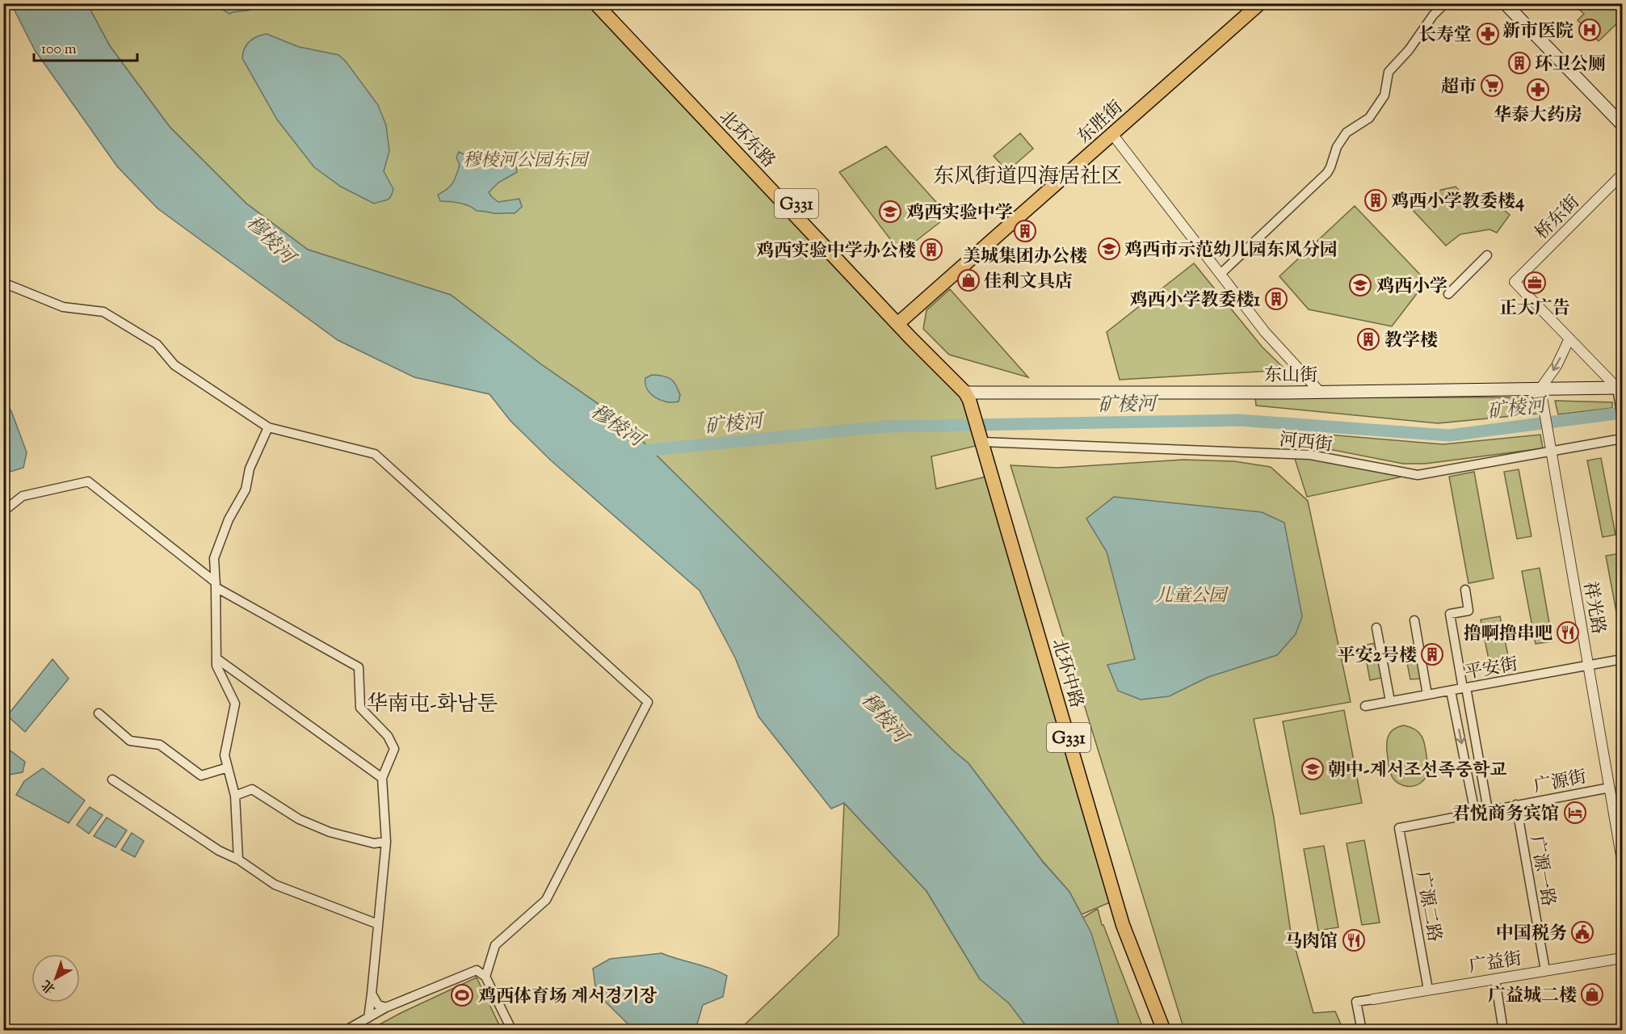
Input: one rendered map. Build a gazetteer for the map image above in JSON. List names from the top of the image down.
{
  "streets": {
    "highway": [
      "东胜街",
      "北环东路",
      "G331",
      "北环中路"
    ],
    "main road": ["东山街"],
    "street": [
      "桥东街",
      "河西街",
      "祥光路",
      "平安街",
      "广源街",
      "广源一路",
      "广源二路",
      "广益街"
    ]
  },
  "crossings": [
    ["东胜街", "北环东路"],
    ["北环东路", "东山街"],
    ["北环东路", "北环中路"],
    ["东山街", "祥光路"],
    ["东山街", "北环中路"],
    ["河西街", "祥光路"],
    ["河西街", "北环中路"],
    ["祥光路", "平安街"],
    ["祥光路", "广源街"],
    ["广源街", "广源一路"],
    ["广源街", "广源二路"],
    ["广源一路", "广益街"],
    ["广源二路", "广益街"]
  ],
  "districts": ["东风街道四海居社区", "华南屯-화남툰"],
  "water": ["穆棱河", "矿棱河"],
  "parks": ["穆棱河公园东园", "儿童公园"],
  "places": {
    "hospital": ["新市医院"],
    "pharmacy": ["长寿堂", "华泰大药房"],
    "building": [
      "环卫公厕",
      "鸡西小学教委楼4",
      "美城集团办公楼",
      "鸡西实验中学办公楼",
      "鸡西小学教委楼1",
      "教学楼",
      "平安2号楼"
    ],
    "supermarket": ["超市"],
    "school or university": [
      "鸡西实验中学",
      "鸡西市示范幼儿园东风分园",
      "鸡西小学",
      "朝中-계서조선족중학교"
    ],
    "shop": ["佳利文具店", "广益城二楼"],
    "office": ["正大广告"],
    "restaurant": ["撸啊撸串吧", "马肉馆"],
    "hotel": ["君悦商务宾馆"],
    "public building": ["中国税务"],
    "sports": ["鸡西体育场 계서경기장"]
  },
  "scale_bar": "100 m",
  "north": "bottom left"
}
